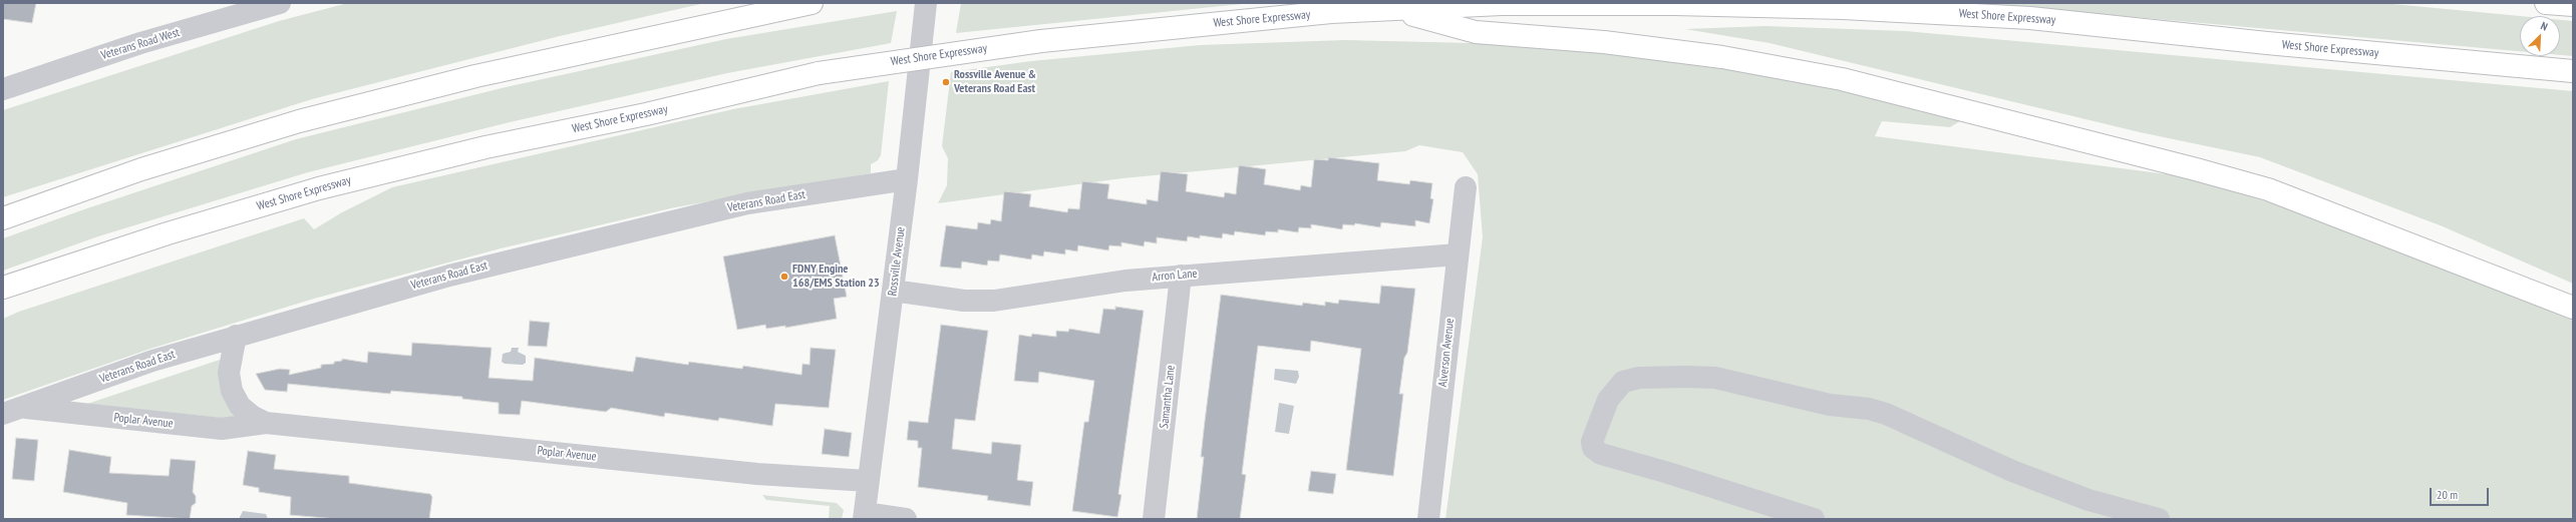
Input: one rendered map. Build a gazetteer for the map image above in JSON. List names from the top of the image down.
{
  "streets": {
    "highway": ["West Shore Expressway"],
    "street": [
      "Veterans Road West",
      "Veterans Road East",
      "Rossville Avenue",
      "Arron Lane",
      "Alverson Avenue",
      "Samantha Lane",
      "Poplar Avenue"
    ]
  },
  "crossings": [
    ["Veterans Road East", "Rossville Avenue"],
    ["Veterans Road East", "Poplar Avenue"],
    ["Rossville Avenue", "Arron Lane"],
    ["Rossville Avenue", "Poplar Avenue"],
    ["Arron Lane", "Alverson Avenue"],
    ["Arron Lane", "Samantha Lane"]
  ],
  "places": ["Rossville Avenue & Veterans Road East", "FDNY Engine 168/EMS Station 23"],
  "scale_bar": "20 m",
  "north": "top right"
}
